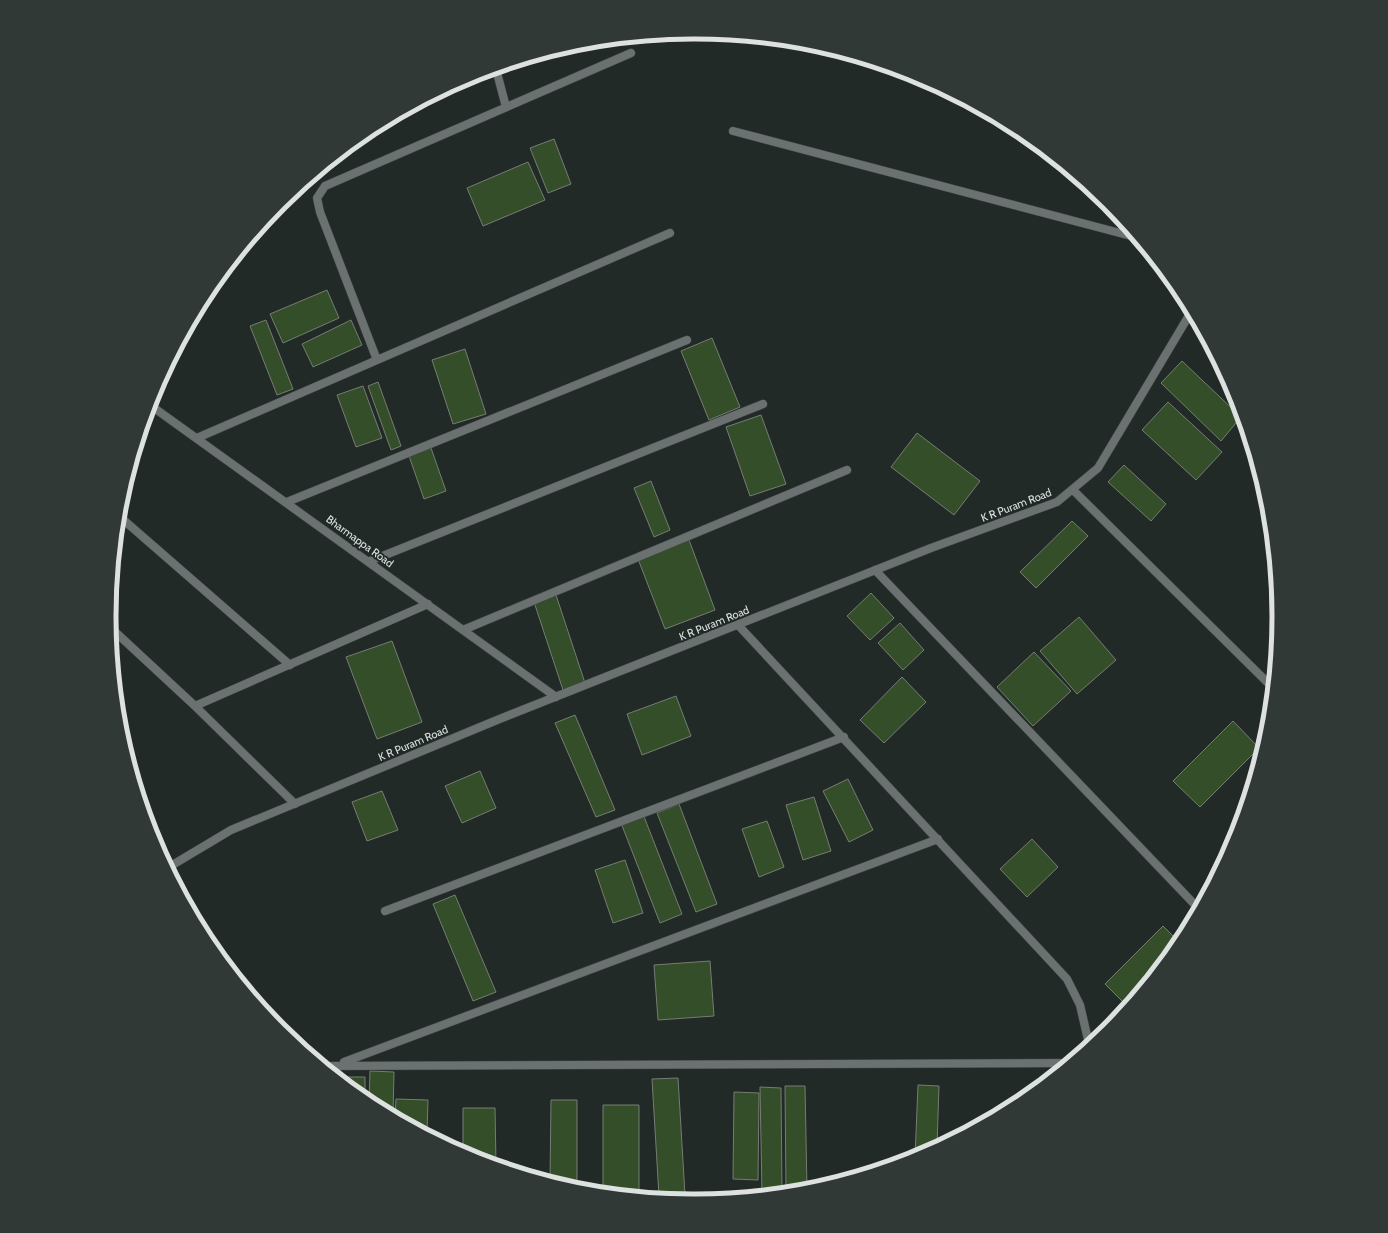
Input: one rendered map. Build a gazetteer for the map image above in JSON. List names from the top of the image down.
{
  "streets": {
    "street": ["K R Puram Road", "Bharmappa Road"]
  },
  "crossings": [
    ["K R Puram Road", "Bharmappa Road"]
  ]
}
